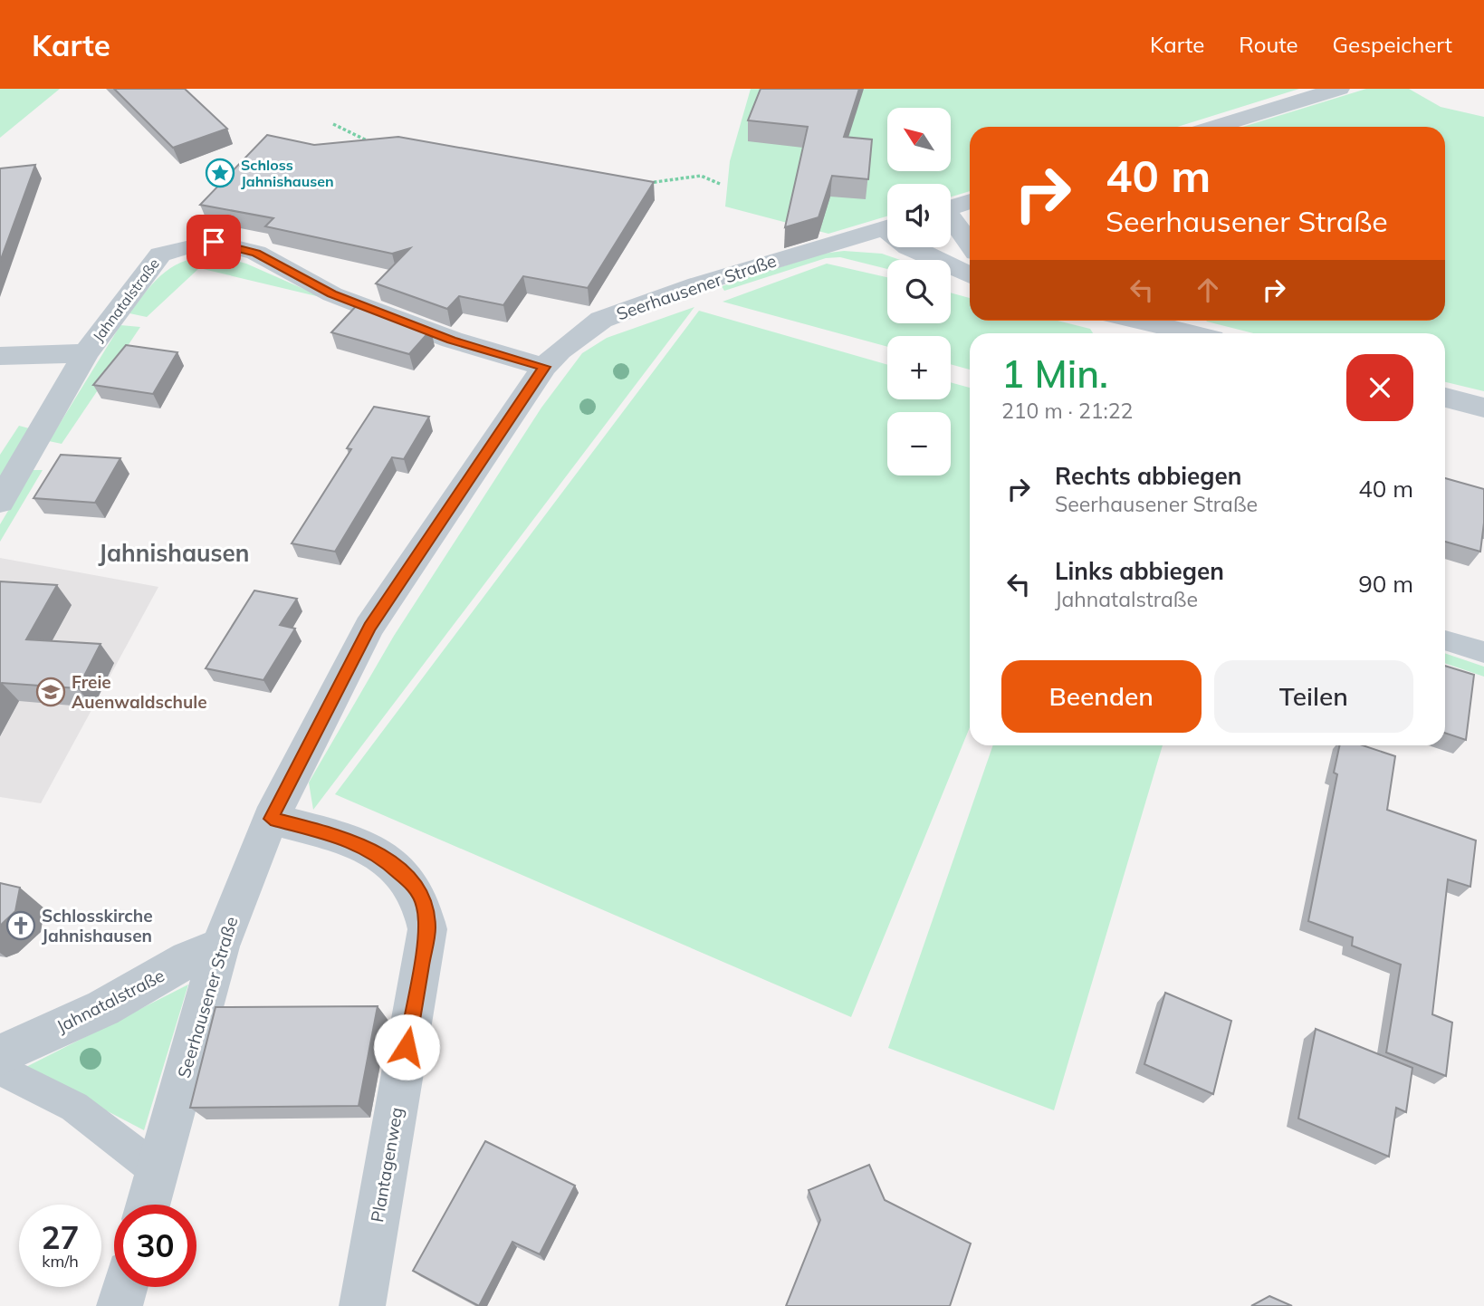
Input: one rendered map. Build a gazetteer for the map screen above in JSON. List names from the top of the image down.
{
  "streets": {
    "street": ["Seerhausener Straße", "Jahnatalstraße", "Plantagenweg"]
  },
  "crossings": [
    ["Seerhausener Straße", "Jahnatalstraße"],
    ["Seerhausener Straße", "Plantagenweg"]
  ],
  "districts": ["Jahnishausen"],
  "places": {
    "place": ["Schloss Jahnishausen"],
    "school or university": ["Freie Auenwaldschule"],
    "church": ["Schlosskirche Jahnishausen"]
  },
  "north": "top left",
  "page": {
    "header": "Karte",
    "nav": ["Karte", "Route", "Gespeichert"],
    "map_buttons": ["+", "−"],
    "turn": ["40 m", "Seerhausener Straße"],
    "heading": ["1 Min.", "210 m · 21:22"],
    "list": [
      {
        "name": "Rechts abbiegen",
        "note": "Seerhausener Straße",
        "value": "40 m"
      },
      {
        "name": "Links abbiegen",
        "note": "Jahnatalstraße",
        "value": "90 m"
      }
    ],
    "buttons": ["Beenden", "Teilen"],
    "speed": "27 km/h",
    "limit": "30"
  }
}
